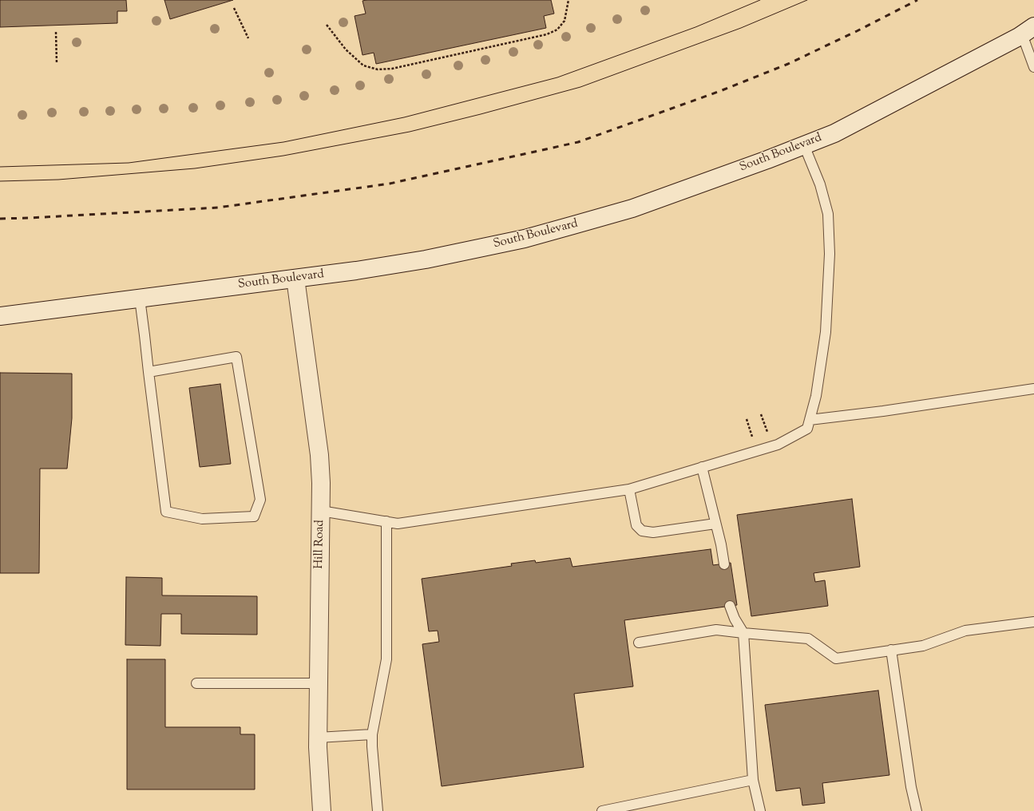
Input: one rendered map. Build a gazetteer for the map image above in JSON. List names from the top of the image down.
{
  "streets": {
    "main road": ["South Boulevard", "Hill Road"]
  },
  "crossings": [
    ["South Boulevard", "Hill Road"]
  ]
}
